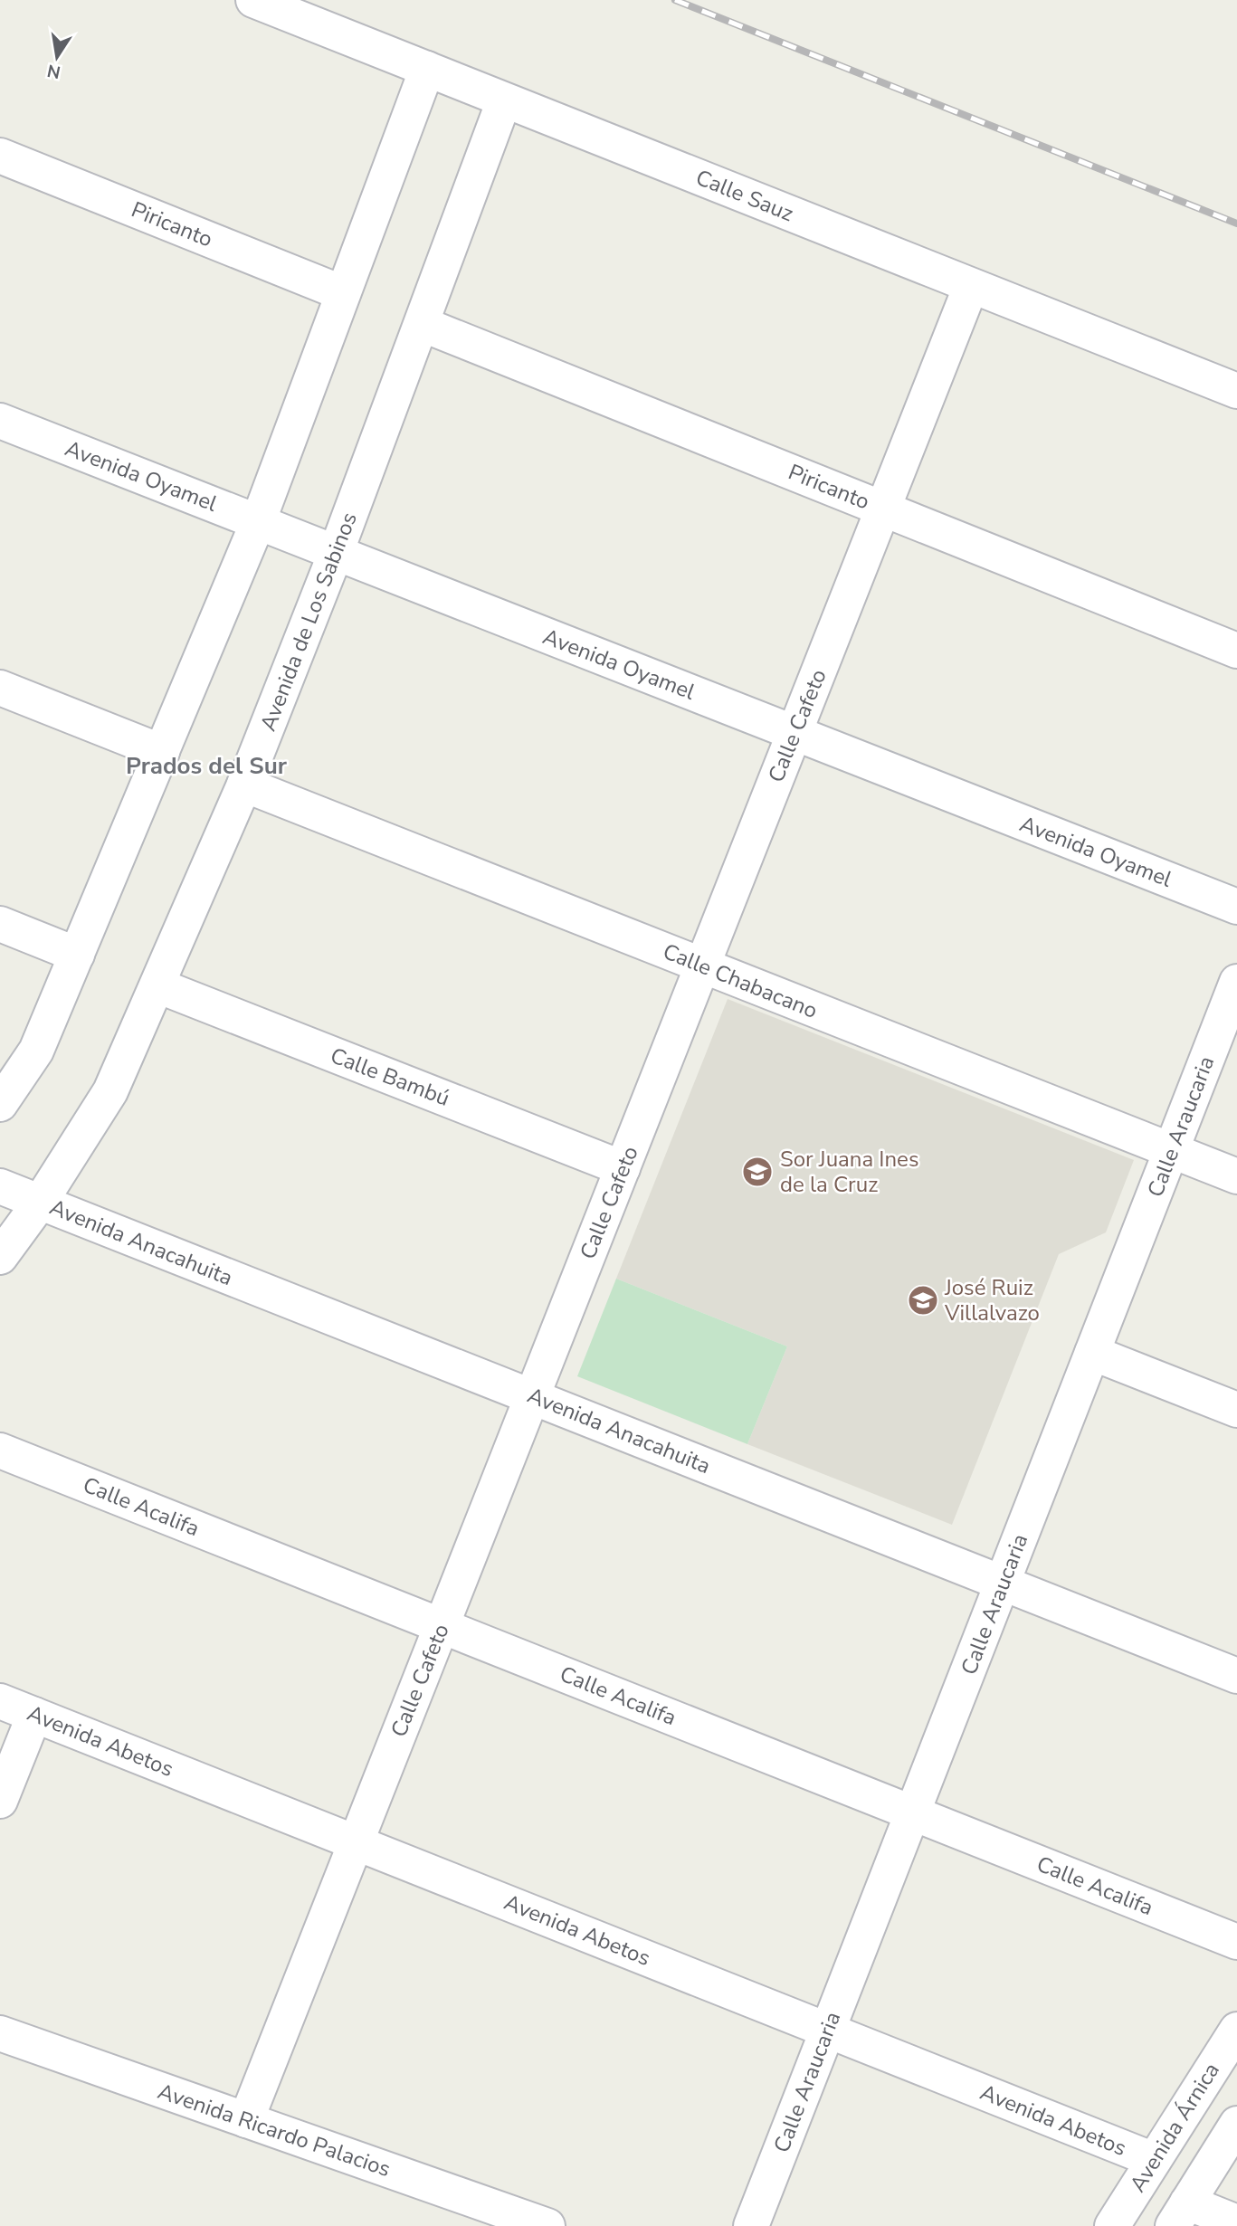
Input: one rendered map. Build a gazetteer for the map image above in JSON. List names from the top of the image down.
{
  "streets": {
    "street": [
      "Calle Sauz",
      "Piricanto",
      "Avenida Oyamel",
      "Avenida de Los Sabinos",
      "Calle Cafeto",
      "Calle Chabacano",
      "Calle Bambú",
      "Calle Araucaria",
      "Avenida Anacahuita",
      "Calle Acalifa",
      "Avenida Abetos",
      "Avenida Árnica",
      "Avenida Ricardo Palacios"
    ]
  },
  "crossings": [
    ["Calle Sauz", "Avenida de Los Sabinos"],
    ["Calle Sauz", "Calle Cafeto"],
    ["Piricanto", "Avenida de Los Sabinos"],
    ["Piricanto", "Calle Cafeto"],
    ["Avenida Oyamel", "Avenida de Los Sabinos"],
    ["Avenida Oyamel", "Calle Cafeto"],
    ["Avenida de Los Sabinos", "Calle Chabacano"],
    ["Avenida de Los Sabinos", "Calle Bambú"],
    ["Avenida de Los Sabinos", "Avenida Anacahuita"],
    ["Calle Cafeto", "Calle Chabacano"],
    ["Calle Cafeto", "Calle Bambú"],
    ["Calle Cafeto", "Avenida Anacahuita"],
    ["Calle Cafeto", "Calle Acalifa"],
    ["Calle Cafeto", "Avenida Abetos"],
    ["Calle Cafeto", "Avenida Ricardo Palacios"],
    ["Calle Chabacano", "Calle Araucaria"],
    ["Calle Araucaria", "Avenida Anacahuita"],
    ["Calle Araucaria", "Calle Acalifa"],
    ["Calle Araucaria", "Avenida Abetos"],
    ["Avenida Abetos", "Avenida Árnica"]
  ],
  "districts": ["Prados del Sur"],
  "places": {
    "school or university": ["Sor Juana Ines de la Cruz", "José Ruiz Villalvazo"]
  },
  "north": "bottom"
}
